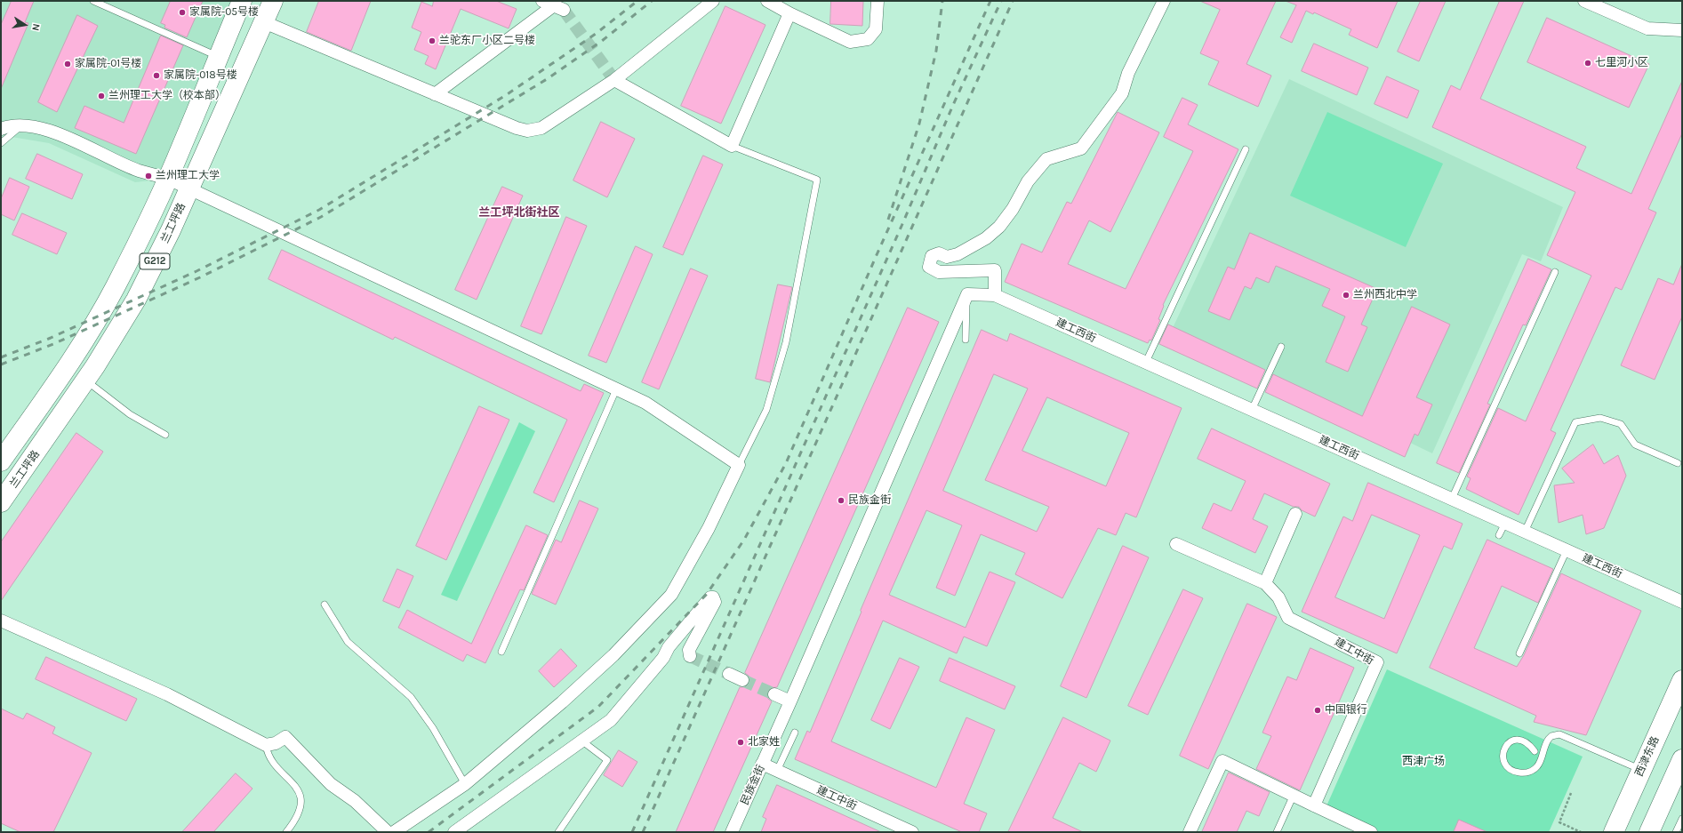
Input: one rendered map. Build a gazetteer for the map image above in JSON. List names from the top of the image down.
{
  "streets": {
    "main road": ["兰工坪路", "G212", "西津东路"],
    "street": ["建工西街", "建工中街", "民族金街"]
  },
  "crossings": [
    ["建工中街", "民族金街"]
  ],
  "districts": ["兰工坪北街社区"],
  "parks": ["西津广场"],
  "places": [
    "家属院-05号楼",
    "兰驼东厂小区二号楼",
    "七里河小区",
    "家属院-01号楼",
    "家属院-018号楼",
    "兰州理工大学（校本部）",
    "兰州理工大学",
    "兰州西北中学",
    "民族金街",
    "中国银行",
    "北家姓"
  ],
  "north": "right"
}
